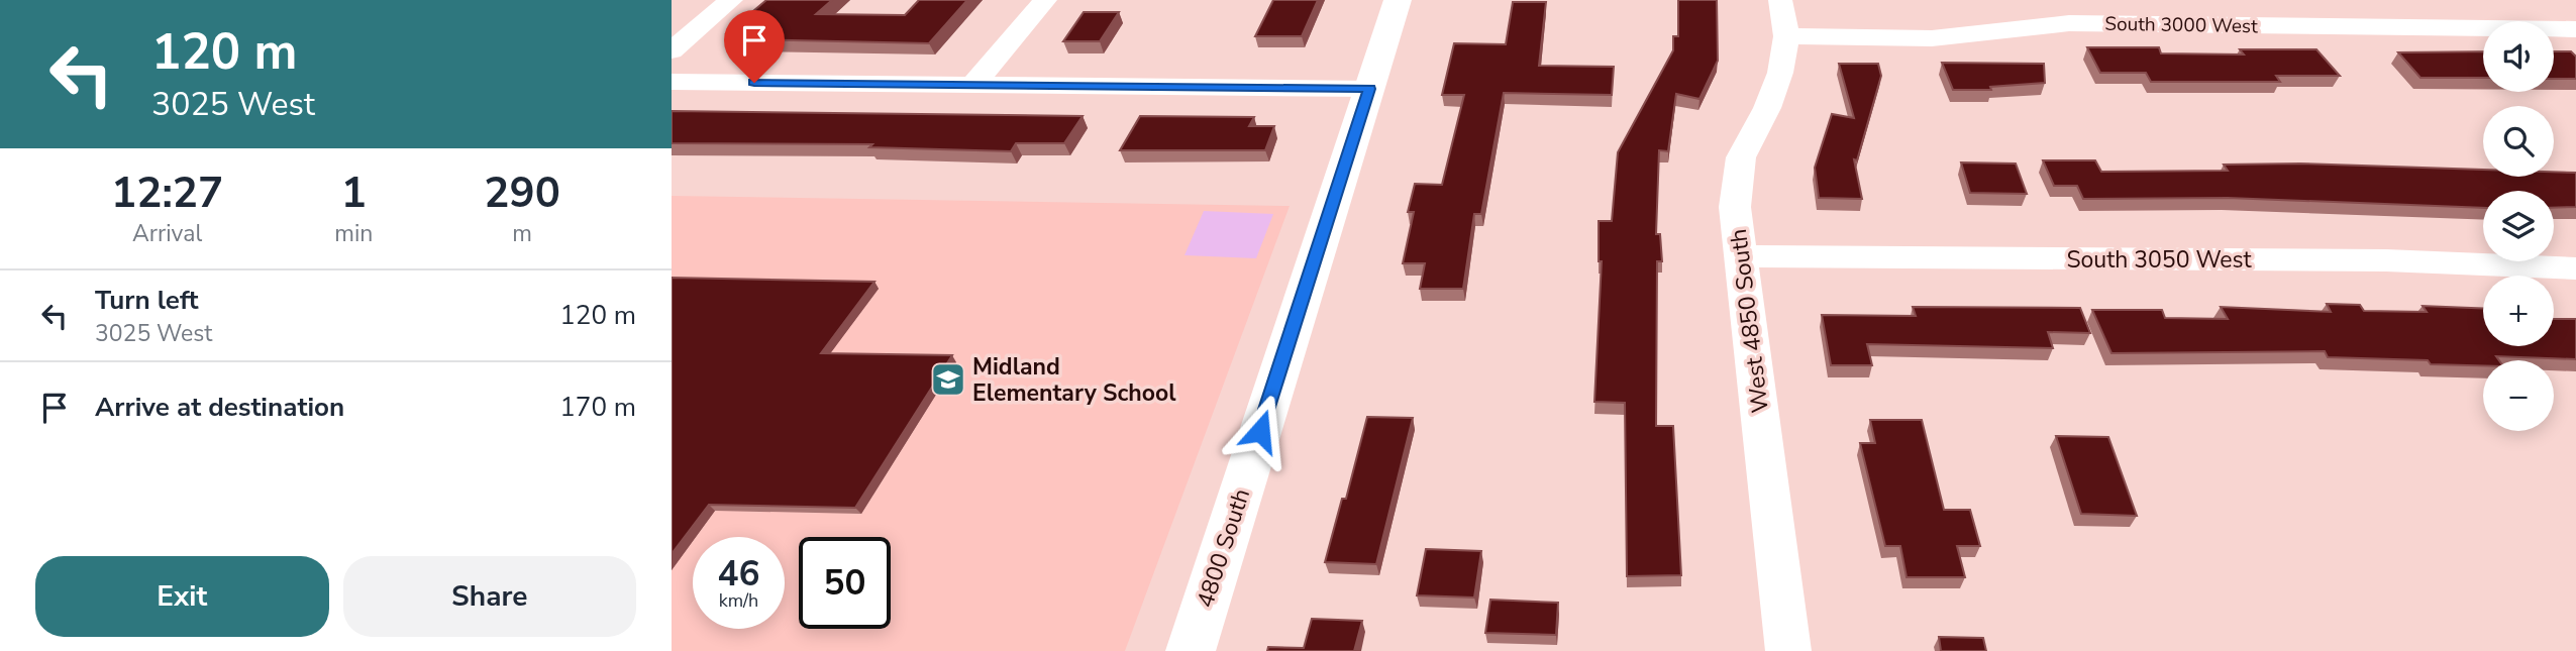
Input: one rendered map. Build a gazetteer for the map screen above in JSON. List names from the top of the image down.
{
  "streets": {
    "main road": ["4800 South"],
    "street": ["South 3000 West", "South 3050 West", "West 4850 South"]
  },
  "crossings": [
    ["South 3000 West", "West 4850 South"],
    ["South 3050 West", "West 4850 South"]
  ],
  "places": {
    "school or university": ["Midland Elementary School"]
  },
  "page": {
    "turn": ["120 m", "3025 West"],
    "map_buttons": ["+", "−"],
    "eta": [
      "12:27",
      "Arrival",
      "1",
      "min",
      "290",
      "m"
    ],
    "list": [
      {
        "name": "Turn left",
        "note": "3025 West",
        "value": "120 m"
      },
      {
        "name": "Arrive at destination",
        "value": "170 m"
      }
    ],
    "speed": "46 km/h",
    "limit": "50",
    "buttons": ["Exit", "Share"]
  }
}
